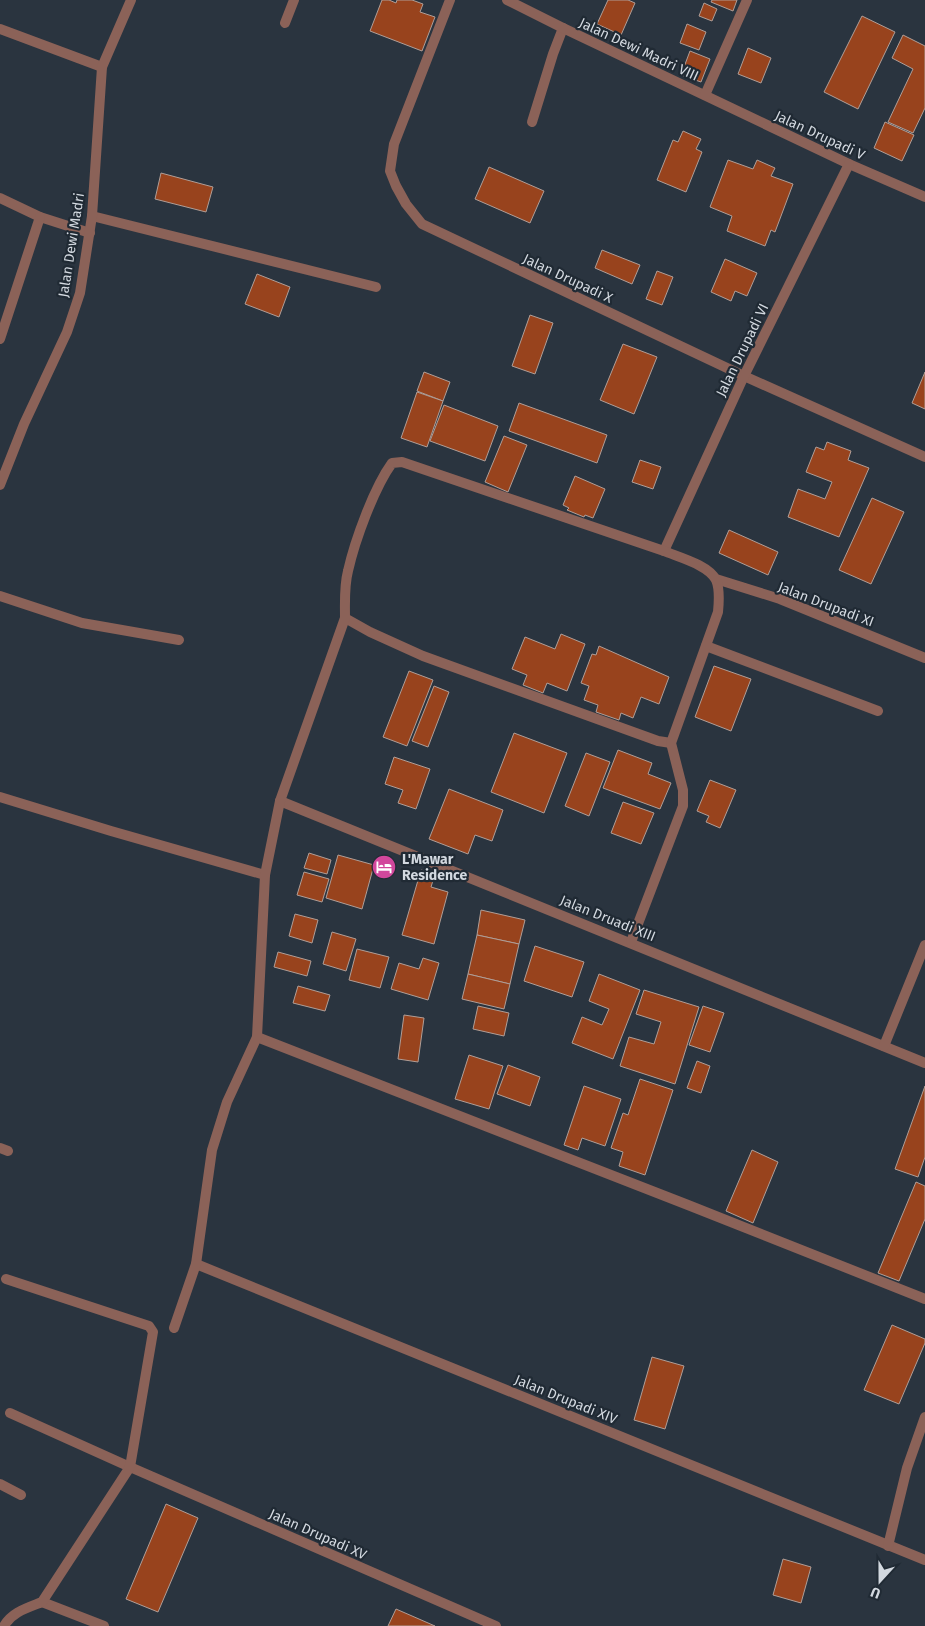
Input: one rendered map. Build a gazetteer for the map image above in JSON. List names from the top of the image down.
{
  "streets": {
    "street": [
      "Jalan Dewi Madri VIII",
      "Jalan Drupadi V",
      "Jalan Dewi Madri",
      "Jalan Drupadi X",
      "Jalan Drupadi VI",
      "Jalan Drupadi XI",
      "Jalan Druadi XIII",
      "Jalan Drupadi XIV",
      "Jalan Drupadi XV"
    ]
  },
  "crossings": [
    ["Jalan Dewi Madri VIII", "Jalan Drupadi V"],
    ["Jalan Drupadi V", "Jalan Drupadi VI"],
    ["Jalan Drupadi X", "Jalan Drupadi VI"],
    ["Jalan Drupadi VI", "Jalan Drupadi XI"]
  ],
  "places": {
    "hotel": ["L'Mawar Residence"]
  },
  "north": "bottom"
}
